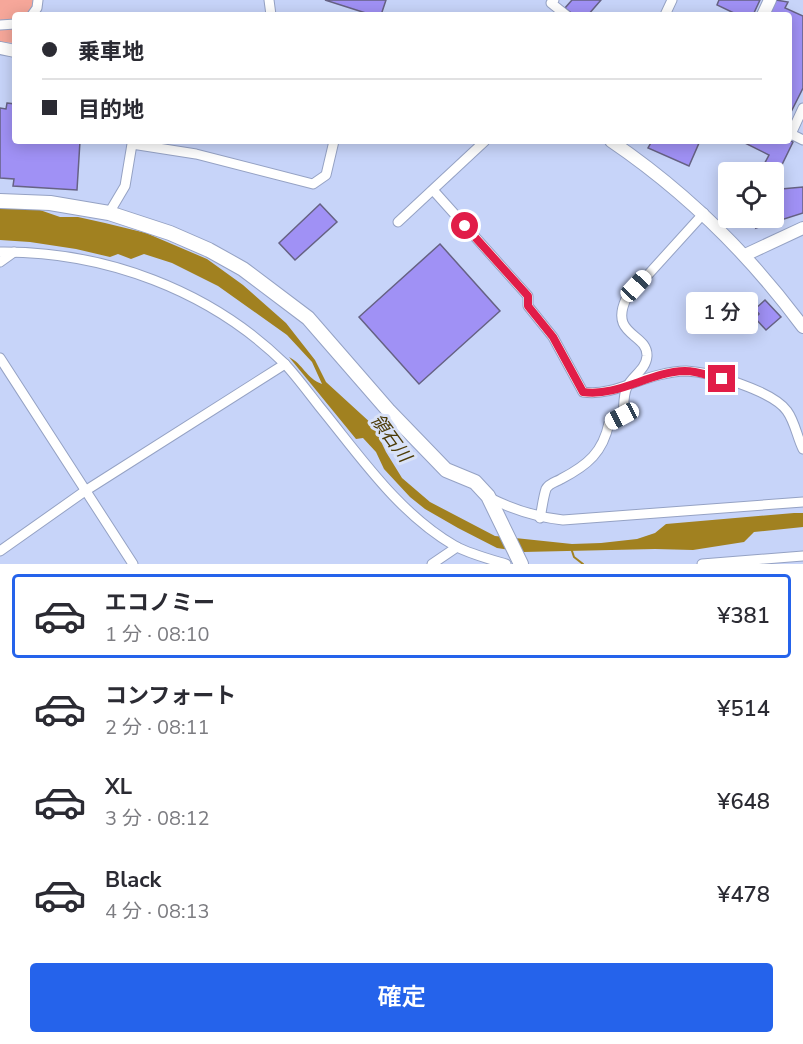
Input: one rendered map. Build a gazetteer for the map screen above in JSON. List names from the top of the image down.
{
  "water": ["領石川"],
  "page": {
    "banner": ["乗車地", "目的地"],
    "bubble": "1 分",
    "list": [
      {
        "name": "エコノミー",
        "note": "1 分 · 08:10",
        "value": "¥381"
      },
      {
        "name": "コンフォート",
        "note": "2 分 · 08:11",
        "value": "¥514"
      },
      {
        "name": "XL",
        "note": "3 分 · 08:12",
        "value": "¥648"
      },
      {
        "name": "Black",
        "note": "4 分 · 08:13",
        "value": "¥478"
      }
    ],
    "buttons": "確定"
  }
}
